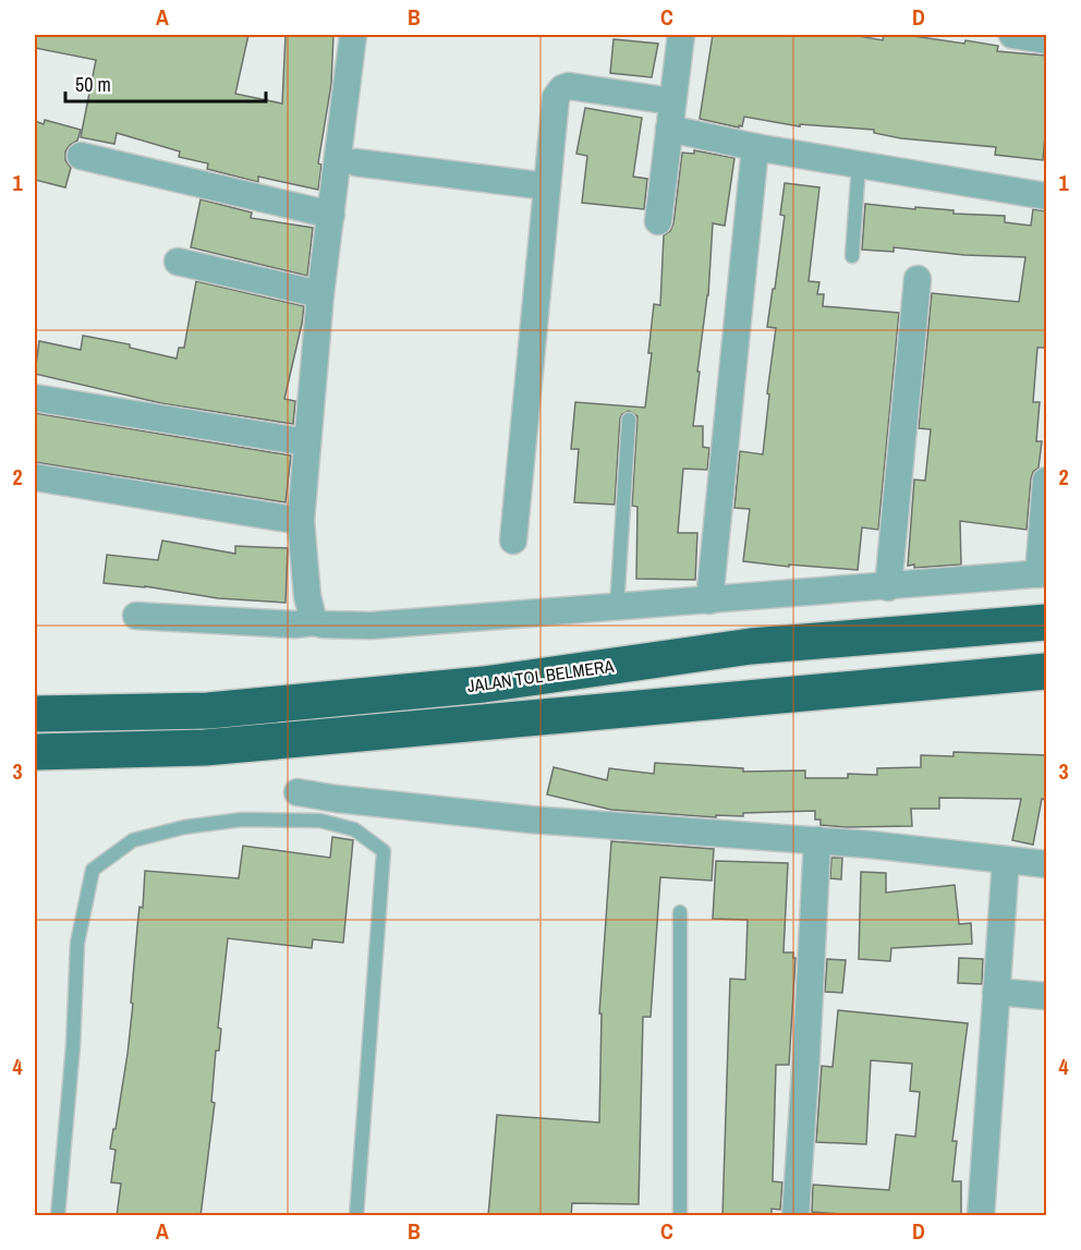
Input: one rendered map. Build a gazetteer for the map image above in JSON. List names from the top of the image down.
{
  "streets": {
    "highway": ["JALAN TOL BELMERA"]
  },
  "scale_bar": "50 m",
  "grid": {
    "columns": [
      "A",
      "B",
      "C",
      "D"
    ],
    "rows": [
      "1",
      "2",
      "3",
      "4"
    ]
  }
}
